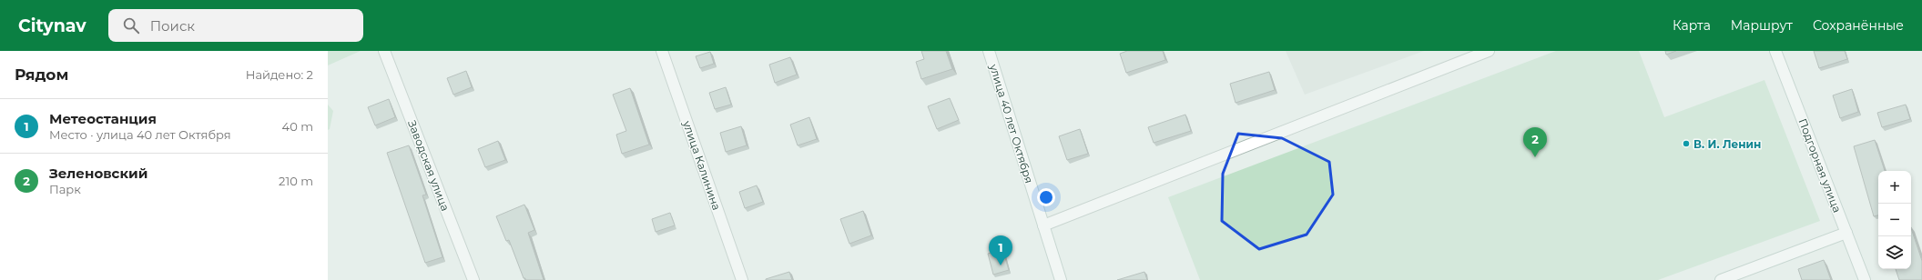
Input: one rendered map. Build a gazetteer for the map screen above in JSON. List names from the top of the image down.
{
  "streets": {
    "street": [
      "улица 40 лет Октября",
      "Заводская улица",
      "улица Калинина",
      "Подгорная улица"
    ]
  },
  "places": ["В. И. Ленин"],
  "page": {
    "header": "Citynav",
    "search": "Поиск",
    "nav": ["Карта", "Маршрут", "Сохранённые"],
    "heading": ["Рядом", "Найдено: 2"],
    "list": [
      {
        "mark": "1",
        "name": "Метеостанция",
        "note": "Место · улица 40 лет Октября",
        "value": "40 m"
      },
      {
        "mark": "2",
        "name": "Зеленовский",
        "note": "Парк",
        "value": "210 m"
      }
    ],
    "pins": ["2", "1"],
    "map_buttons": ["+", "−"]
  }
}
